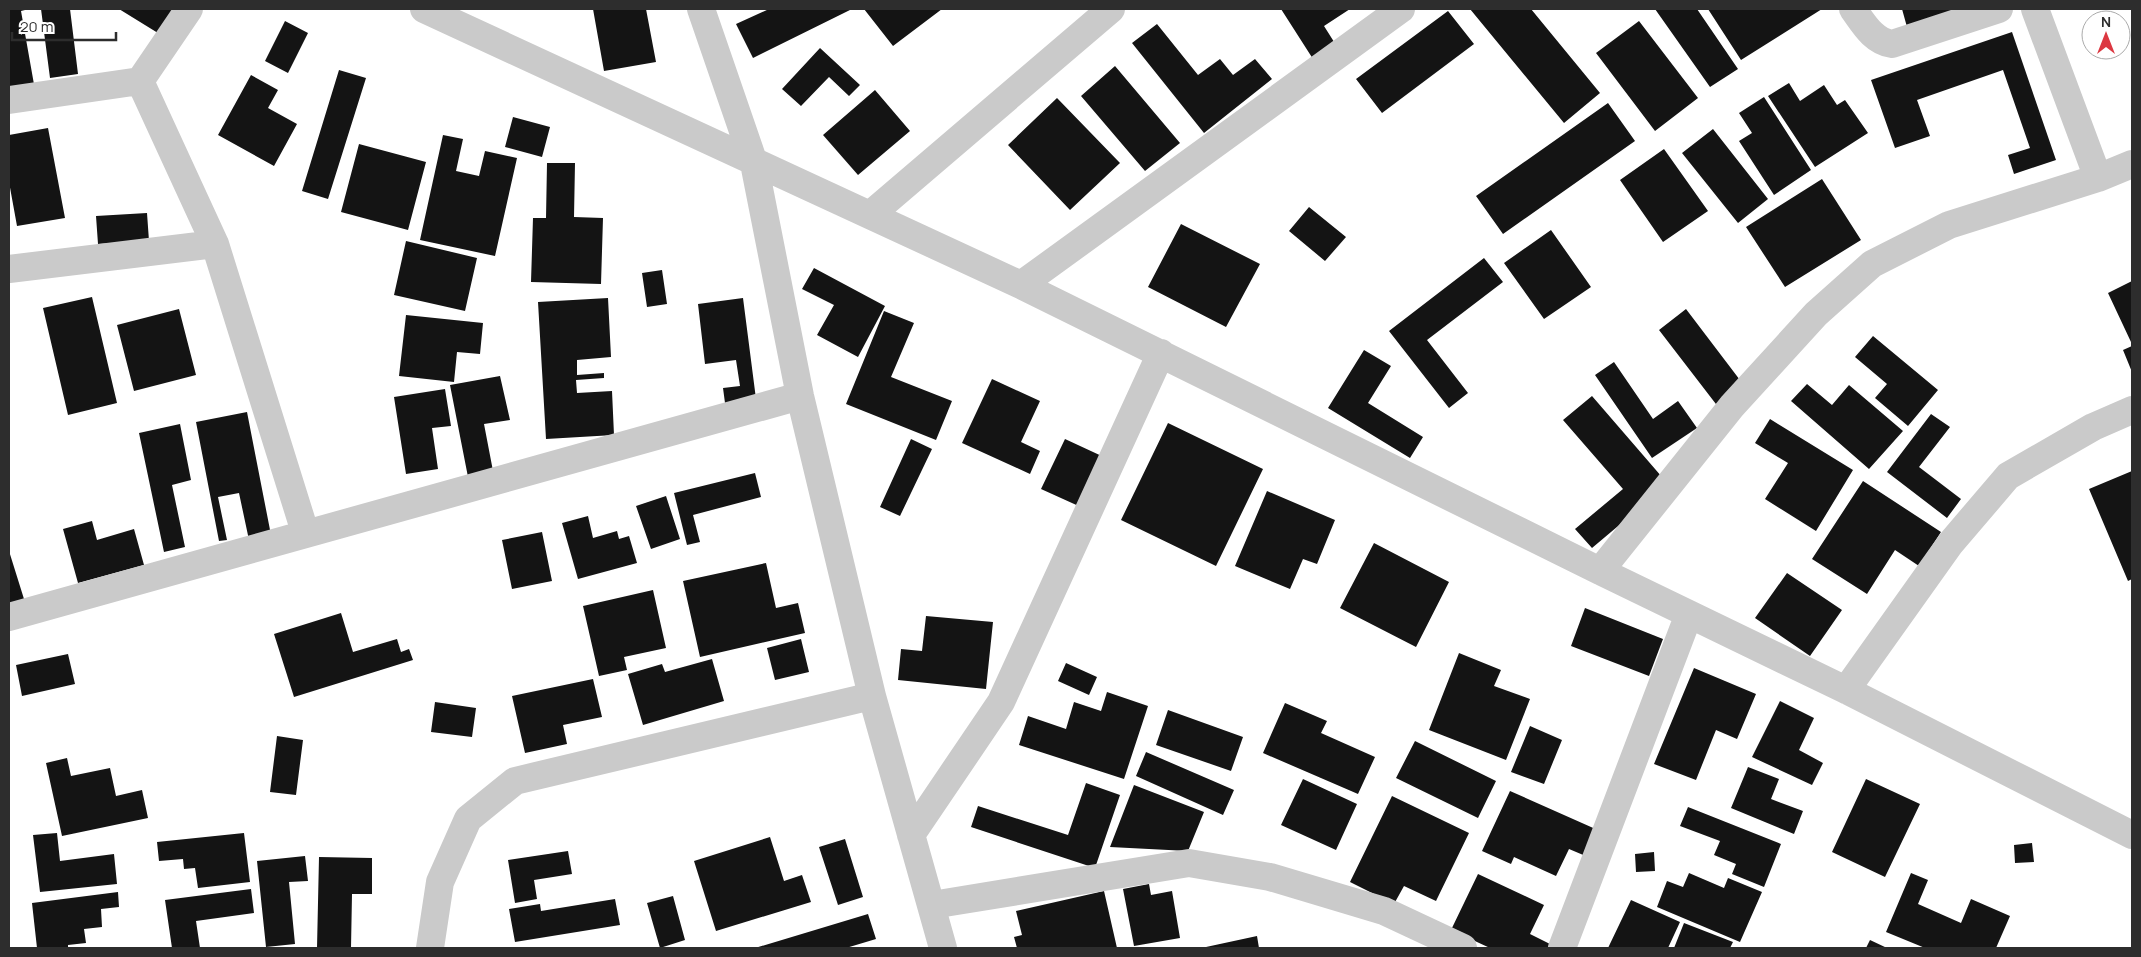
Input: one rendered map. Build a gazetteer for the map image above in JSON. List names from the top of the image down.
{
  "scale_bar": "20 m",
  "north": "top"
}
